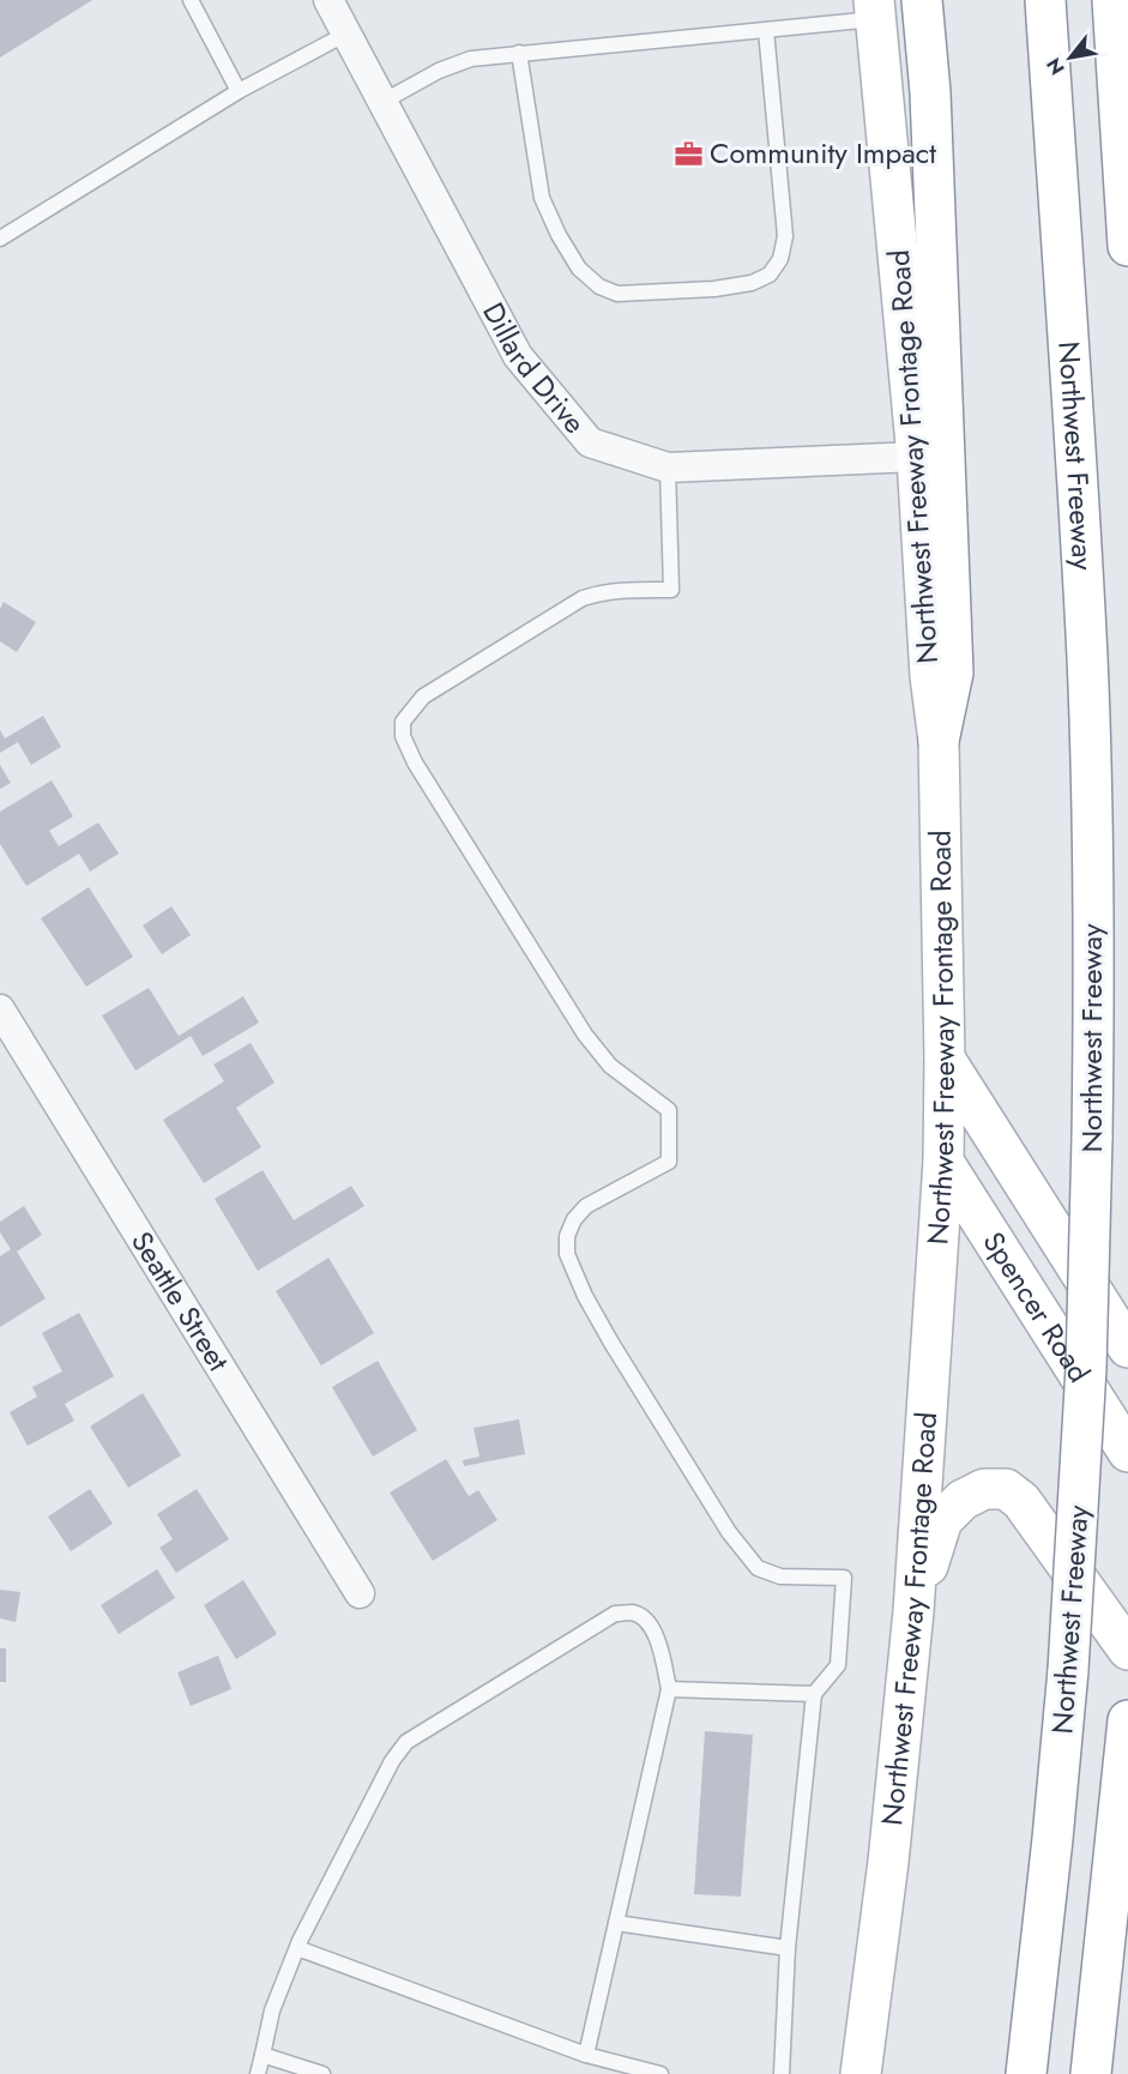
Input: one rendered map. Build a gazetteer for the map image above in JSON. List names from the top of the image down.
{
  "streets": {
    "main road": ["Northwest Freeway", "Northwest Freeway Frontage Road", "Spencer Road"],
    "street": ["Dillard Drive", "Seattle Street"]
  },
  "crossings": [
    ["Dillard Drive", "Northwest Freeway Frontage Road"],
    ["Northwest Freeway Frontage Road", "Spencer Road"]
  ],
  "places": {
    "office": ["Community Impact"]
  },
  "north": "bottom left"
}
